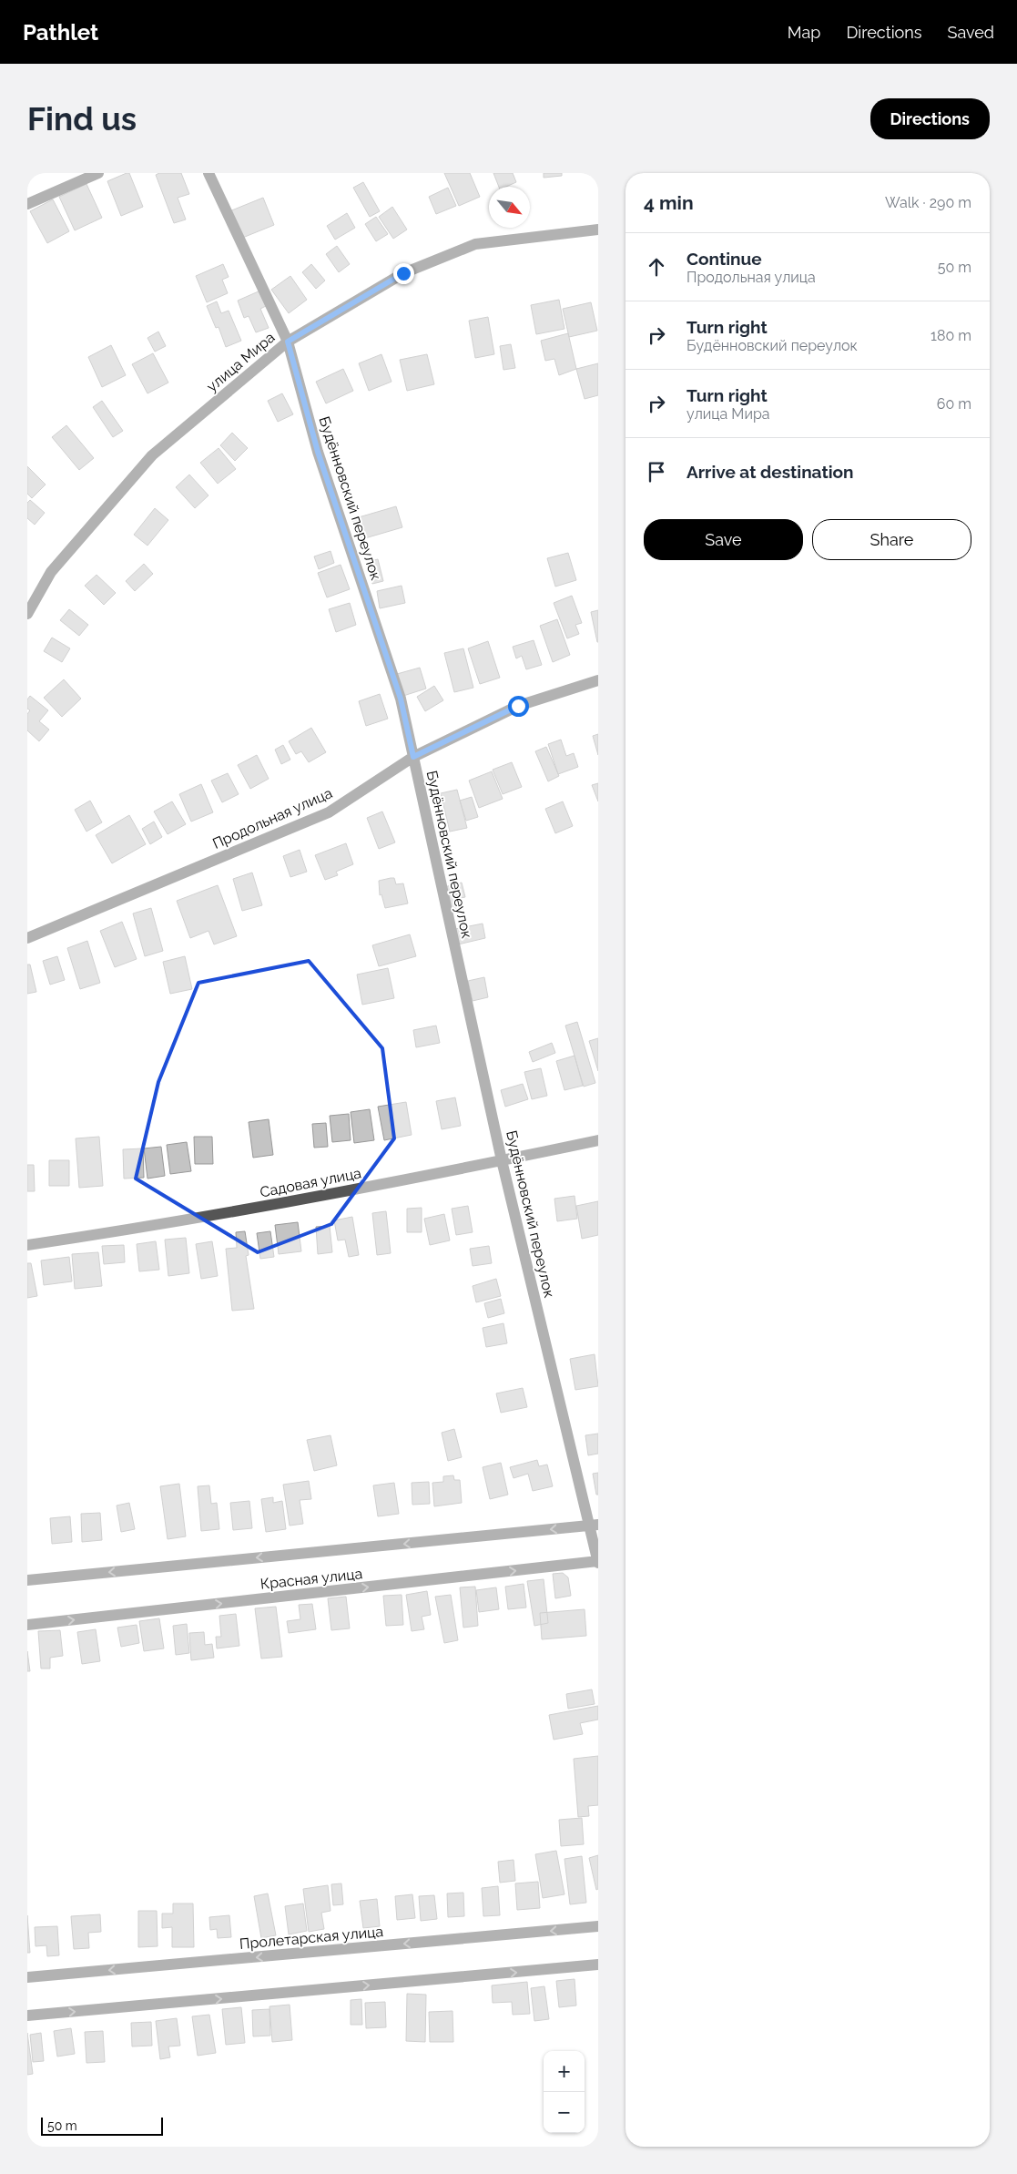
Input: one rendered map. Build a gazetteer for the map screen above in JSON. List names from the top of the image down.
{
  "streets": {
    "street": [
      "улица Мира",
      "Будённовский переулок",
      "Продольная улица",
      "Садовая улица",
      "Красная улица",
      "Пролетарская улица"
    ]
  },
  "crossings": [
    ["улица Мира", "Будённовский переулок"],
    ["Будённовский переулок", "Продольная улица"],
    ["Будённовский переулок", "Садовая улица"],
    ["Будённовский переулок", "Красная улица"]
  ],
  "scale_bar": "50 m",
  "north": "bottom right",
  "page": {
    "header": "Pathlet",
    "nav": ["Map", "Directions", "Saved"],
    "buttons": [
      "Directions",
      ["Save", "Share"]
    ],
    "title": "Find us",
    "heading": ["4 min", "Walk · 290 m"],
    "list": [
      ["Continue", "Продольная улица", "50 m"],
      ["Turn right", "Будённовский переулок", "180 m"],
      ["Turn right", "улица Мира", "60 m"],
      "Arrive at destination"
    ],
    "map_buttons": ["+", "−"],
    "scale": "50 m"
  }
}
